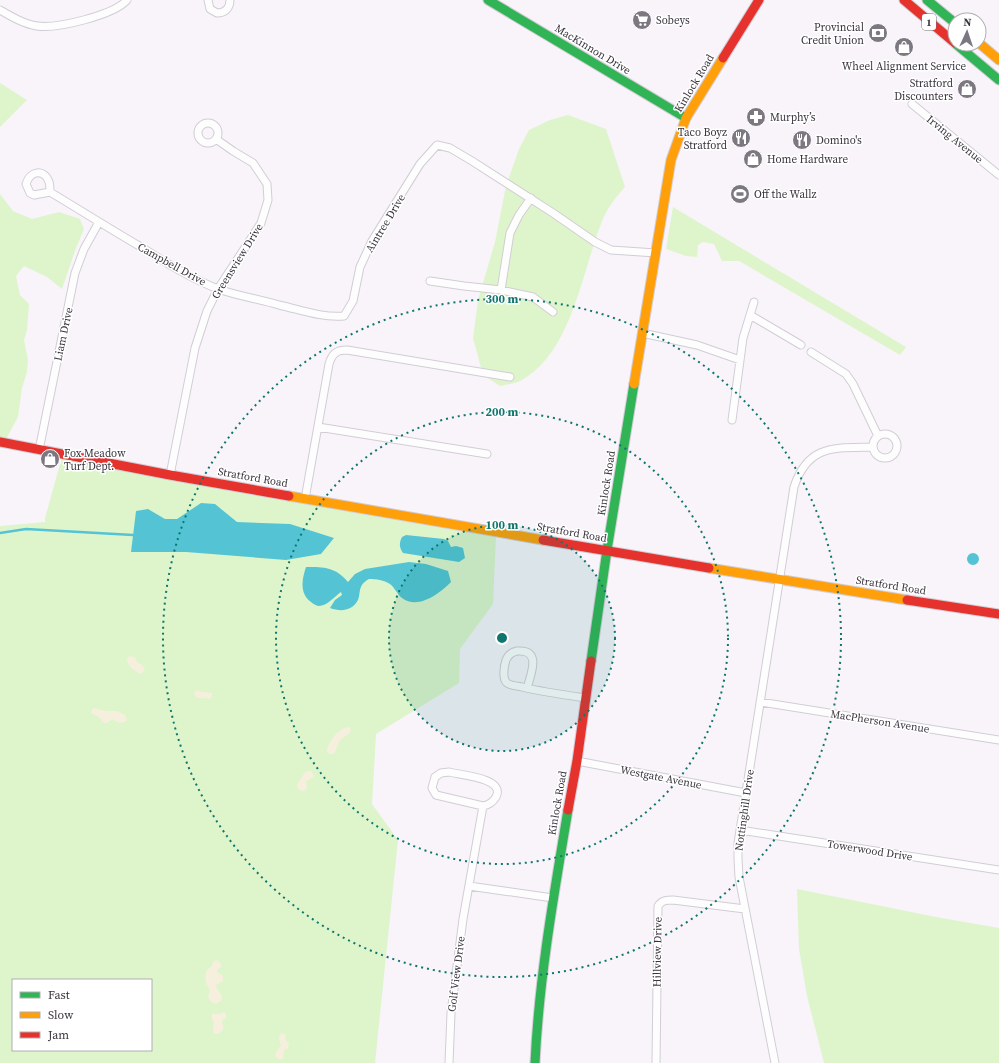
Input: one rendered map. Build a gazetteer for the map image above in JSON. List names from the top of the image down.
{
  "streets": {
    "main road": [
      "1",
      "MacKinnon Drive",
      "Kinlock Road",
      "Stratford Road"
    ],
    "street": [
      "Irving Avenue",
      "Aintree Drive",
      "Greensview Drive",
      "Campbell Drive",
      "Liam Drive",
      "MacPherson Avenue",
      "Westgate Avenue",
      "Nottinghill Drive",
      "Towerwood Drive",
      "Hillview Drive",
      "Golf View Drive"
    ]
  },
  "crossings": [
    ["MacKinnon Drive", "Kinlock Road"],
    ["Kinlock Road", "Stratford Road"],
    ["Kinlock Road", "Westgate Avenue"],
    ["Aintree Drive", "Campbell Drive"],
    ["Greensview Drive", "Campbell Drive"],
    ["Greensview Drive", "Stratford Road"],
    ["Campbell Drive", "Liam Drive"],
    ["Liam Drive", "Stratford Road"],
    ["Stratford Road", "Nottinghill Drive"],
    ["MacPherson Avenue", "Nottinghill Drive"],
    ["Westgate Avenue", "Nottinghill Drive"],
    ["Nottinghill Drive", "Towerwood Drive"],
    ["Nottinghill Drive", "Hillview Drive"]
  ],
  "places": {
    "supermarket": ["Sobeys"],
    "bank": ["Provincial Credit Union"],
    "shop": [
      "Wheel Alignment Service",
      "Stratford Discounters",
      "Home Hardware",
      "Fox Meadow Turf Dept."
    ],
    "pharmacy": ["Murphy’s"],
    "restaurant": ["Taco Boyz Stratford", "Domino's"],
    "sports": ["Off the Wallz"]
  },
  "legend": ["Fast", "Slow", "Jam"],
  "north": "top",
  "rings": ["300 m", "200 m", "100 m"]
}
